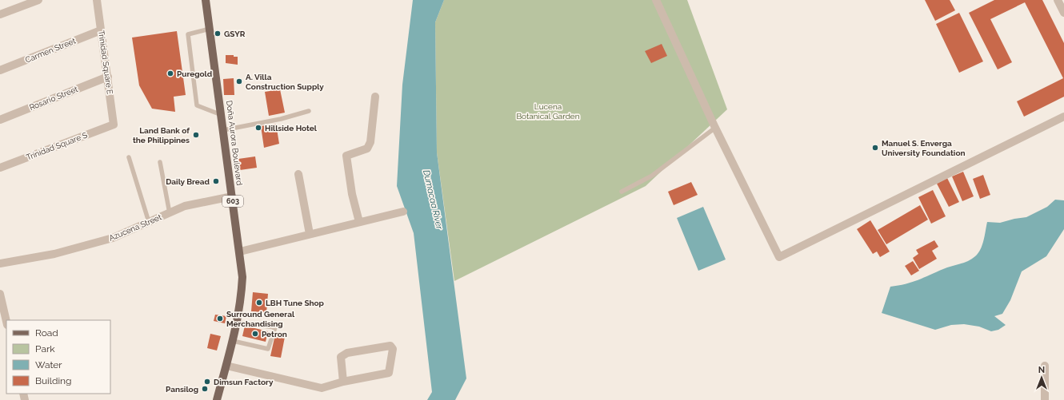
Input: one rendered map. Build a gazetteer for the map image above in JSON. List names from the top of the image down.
{
  "streets": {
    "main road": ["Doña Aurora Boulevard", "603"],
    "street": [
      "Carmen Street",
      "Trinidad Square E",
      "Rosario Street",
      "Trinidad Square S",
      "Azucena Street"
    ]
  },
  "crossings": [
    ["Carmen Street", "Trinidad Square E"],
    ["Trinidad Square E", "Rosario Street"],
    ["Trinidad Square E", "Trinidad Square S"],
    ["Doña Aurora Boulevard", "Azucena Street"]
  ],
  "water": ["Dumacaa River"],
  "parks": ["Lucena Botanical Garden"],
  "places": [
    "GSYR",
    "Puregold",
    "A. Villa Construction Supply",
    "Hillside Hotel",
    "Land Bank of the Philippines",
    "Manuel S. Enverga University Foundation",
    "Daily Bread",
    "LBH Tune Shop",
    "Surround General Merchandising",
    "Petron",
    "Dimsun Factory",
    "Pansilog"
  ],
  "legend": [
    "Road",
    "Park",
    "Water",
    "Building"
  ],
  "north": "top"
}
